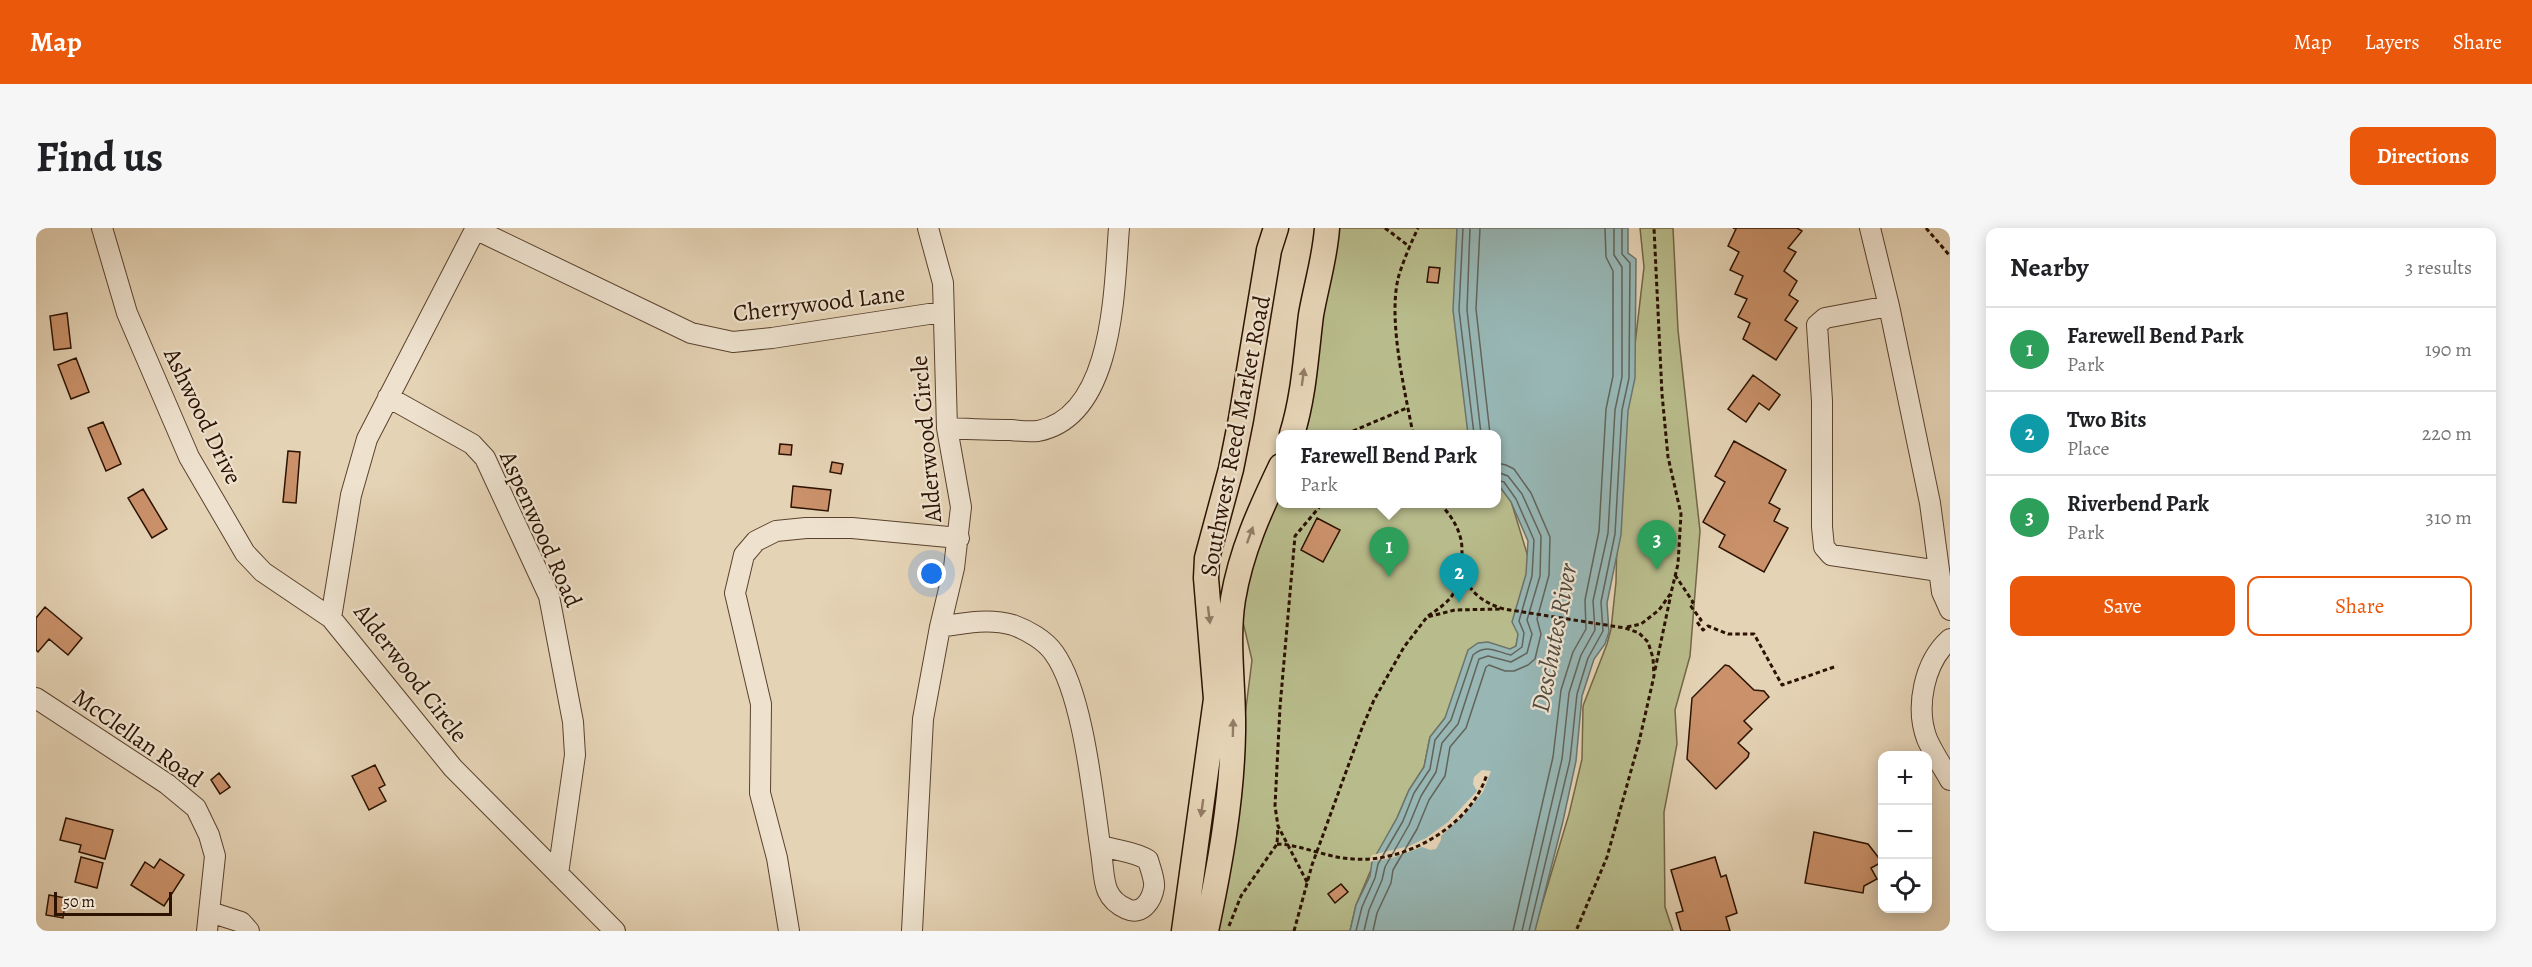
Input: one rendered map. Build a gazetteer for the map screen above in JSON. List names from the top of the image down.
{
  "streets": {
    "main road": ["Southwest Reed Market Road"],
    "street": [
      "Cherrywood Lane",
      "Ashwood Drive",
      "Alderwood Circle",
      "Aspenwood Road",
      "McClellan Road"
    ]
  },
  "crossings": [
    ["Cherrywood Lane", "Alderwood Circle"],
    ["Ashwood Drive", "Alderwood Circle"],
    ["Alderwood Circle", "Aspenwood Road"]
  ],
  "water": ["Deschutes River"],
  "scale_bar": "50 m",
  "page": {
    "header": "Map",
    "nav": ["Map", "Layers", "Share"],
    "buttons": [
      "Directions",
      ["Save", "Share"]
    ],
    "title": "Find us",
    "heading": ["Nearby", "3 results"],
    "list": [
      {
        "mark": "1",
        "name": "Farewell Bend Park",
        "note": "Park",
        "value": "190 m"
      },
      {
        "mark": "2",
        "name": "Two Bits",
        "note": "Place",
        "value": "220 m"
      },
      {
        "mark": "3",
        "name": "Riverbend Park",
        "note": "Park",
        "value": "310 m"
      }
    ],
    "popup": ["Farewell Bend Park", "Park"],
    "pins": ["3", "1", "2"],
    "map_buttons": ["+", "−"],
    "scale": "50 m"
  }
}
